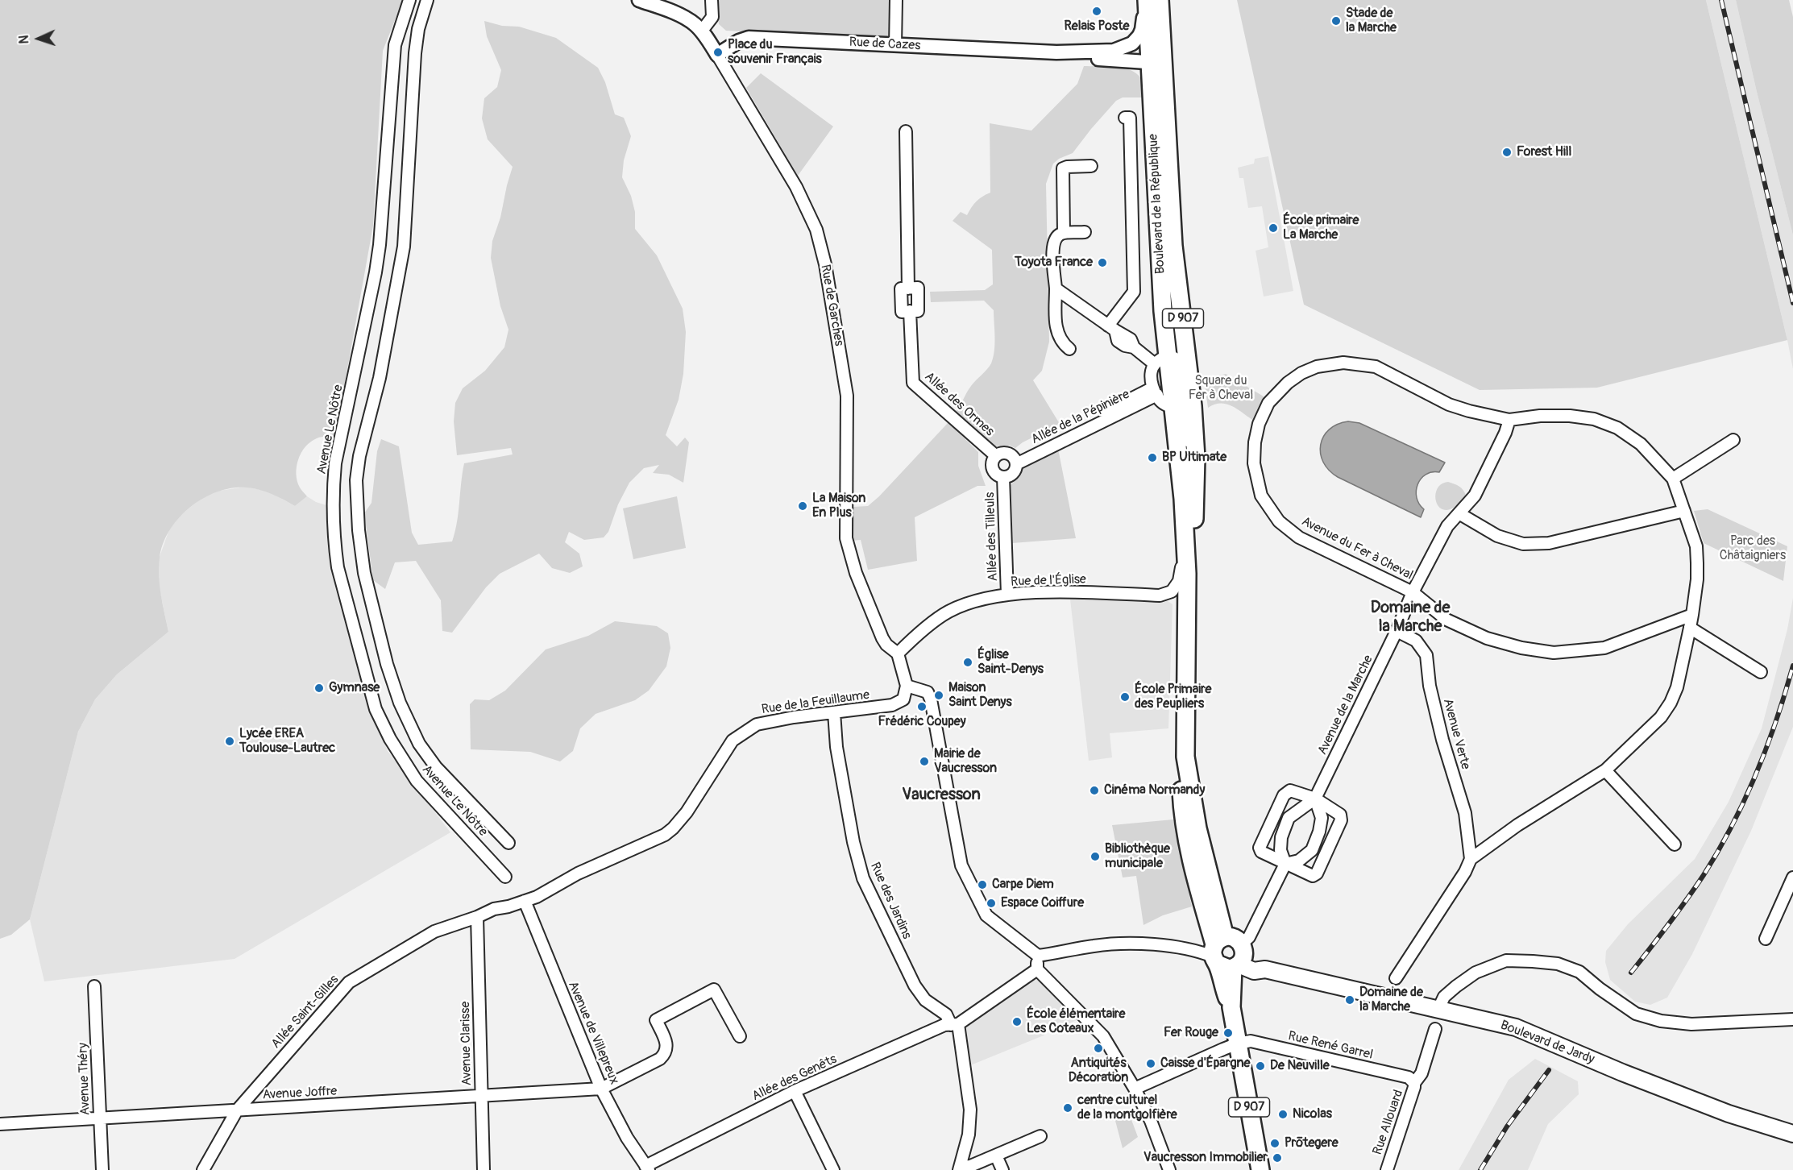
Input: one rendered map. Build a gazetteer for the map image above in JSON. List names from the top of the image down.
{
  "streets": {
    "main road": ["Boulevard de la République", "D 907", "Boulevard de Jardy"],
    "street": [
      "Rue de Cazes",
      "Rue de Garches",
      "Allée des Ormes",
      "Allée de la Pépinière",
      "Avenue Le Nôtre",
      "Allée des Tilleuls",
      "Avenue du Fer à Cheval",
      "Rue de l'Église",
      "Rue de la Feuillaume",
      "Avenue de la Marche",
      "Avenue Verte",
      "Rue des Jardins",
      "Allée Saint-Gilles",
      "Avenue de Villepreux",
      "Avenue Clarisse",
      "Rue René Garrel",
      "Allée des Genêts",
      "Avenue Théry",
      "Avenue Joffre",
      "Rue Allouard"
    ]
  },
  "crossings": [
    ["Rue de Cazes", "Boulevard de la République"],
    ["Rue de Cazes", "Rue de Garches"],
    ["Boulevard de la République", "Rue de l'Église"],
    ["Boulevard de la République", "Boulevard de Jardy"],
    ["Boulevard de la République", "Rue René Garrel"],
    ["Rue de Garches", "Rue de l'Église"],
    ["Allée des Ormes", "Allée de la Pépinière"],
    ["Allée des Ormes", "Allée des Tilleuls"],
    ["Allée de la Pépinière", "Allée des Tilleuls"],
    ["Allée des Tilleuls", "Rue de l'Église"],
    ["Avenue du Fer à Cheval", "Avenue de la Marche"],
    ["Rue de la Feuillaume", "Rue des Jardins"],
    ["Rue de la Feuillaume", "Allée Saint-Gilles"],
    ["Rue de la Feuillaume", "Avenue de Villepreux"],
    ["Avenue de la Marche", "Avenue Verte"],
    ["Rue des Jardins", "Allée des Genêts"],
    ["Allée Saint-Gilles", "Avenue de Villepreux"],
    ["Allée Saint-Gilles", "Avenue Clarisse"],
    ["Allée Saint-Gilles", "Avenue Joffre"],
    ["Avenue de Villepreux", "Allée des Genêts"],
    ["Avenue de Villepreux", "Avenue Joffre"],
    ["Avenue Clarisse", "Avenue Joffre"],
    ["Rue René Garrel", "Rue Allouard"],
    ["Avenue Théry", "Avenue Joffre"]
  ],
  "districts": ["Domaine de la Marche", "Vaucresson"],
  "parks": ["Square du Fer à Cheval", "Parc des Châtaigniers"],
  "places": [
    "Relais Poste",
    "Stade de la Marche",
    "Place du souvenir Français",
    "Forest Hill",
    "École primaire La Marche",
    "Toyota France",
    "BP Ultimate",
    "La Maison En Plus",
    "Église Saint-Denys",
    "Gymnase",
    "Maison Saint Denys",
    "École Primaire des Peupliers",
    "Frédéric Coupey",
    "Lycée EREA Toulouse-Lautrec",
    "Mairie de Vaucresson",
    "Cinéma Normandy",
    "Bibliothèque municipale",
    "Carpe Diem",
    "Espace Coiffure",
    "Domaine de la Marche",
    "École élémentaire Les Coteaux",
    "Fer Rouge",
    "Antiquités Décoration",
    "Caisse d'Épargne",
    "De Neuville",
    "centre culturel de la montgolfière",
    "Nicolas",
    "Prōtegere",
    "Vaucresson Immobilier"
  ],
  "north": "left"
}
